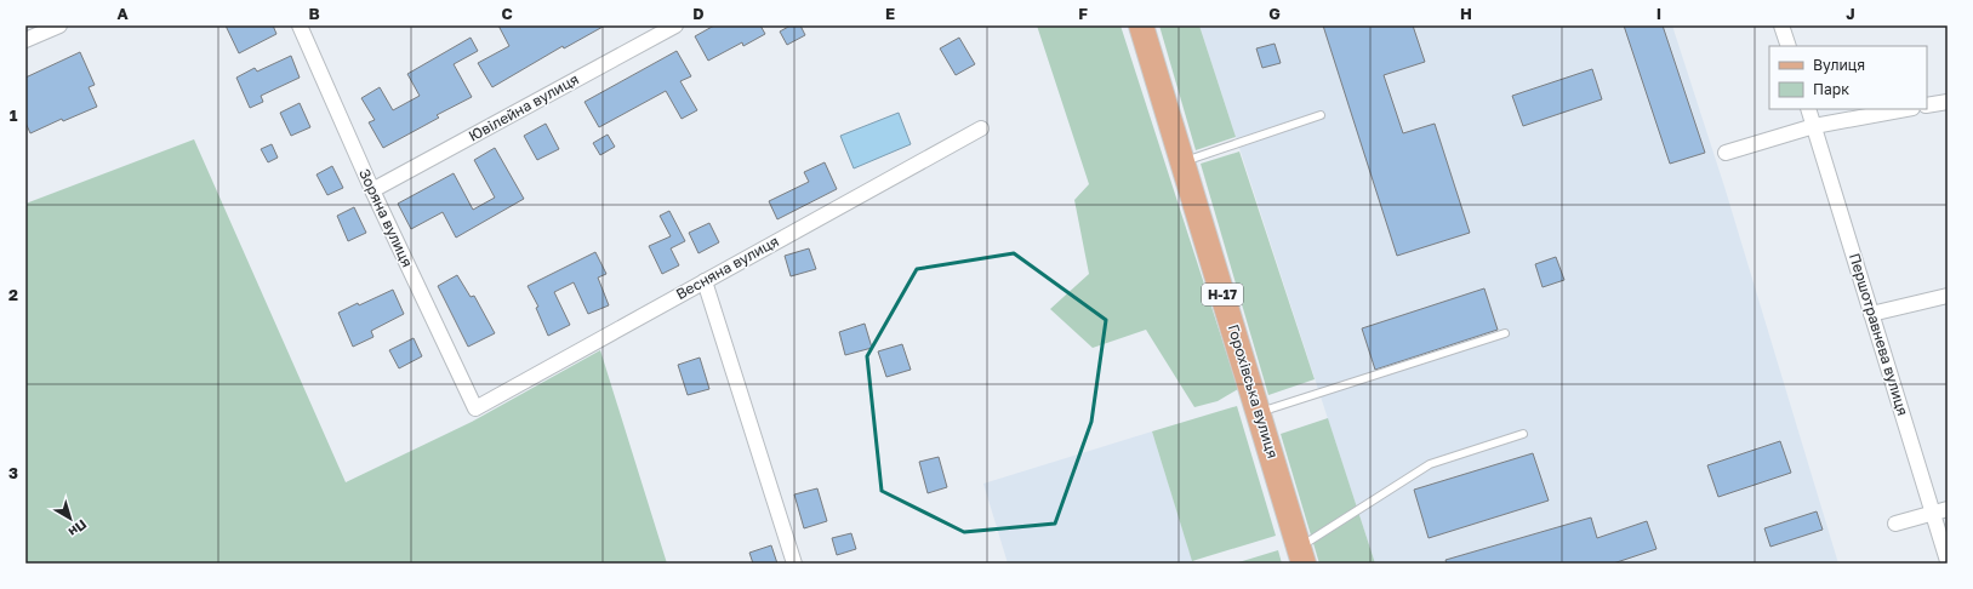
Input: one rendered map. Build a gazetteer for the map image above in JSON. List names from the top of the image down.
{
  "streets": {
    "main road": ["Н-17", "Горохівська вулиця"],
    "street": [
      "Ювілейна вулиця",
      "Зоряна вулиця",
      "Весняна вулиця",
      "Першотравнева вулиця"
    ]
  },
  "crossings": [
    ["Ювілейна вулиця", "Зоряна вулиця"],
    ["Зоряна вулиця", "Весняна вулиця"]
  ],
  "legend": ["Вулиця", "Парк"],
  "north": "bottom right",
  "grid": {
    "columns": [
      "A",
      "B",
      "C",
      "D",
      "E",
      "F",
      "G",
      "H",
      "I",
      "J"
    ],
    "rows": ["1", "2", "3"]
  }
}
